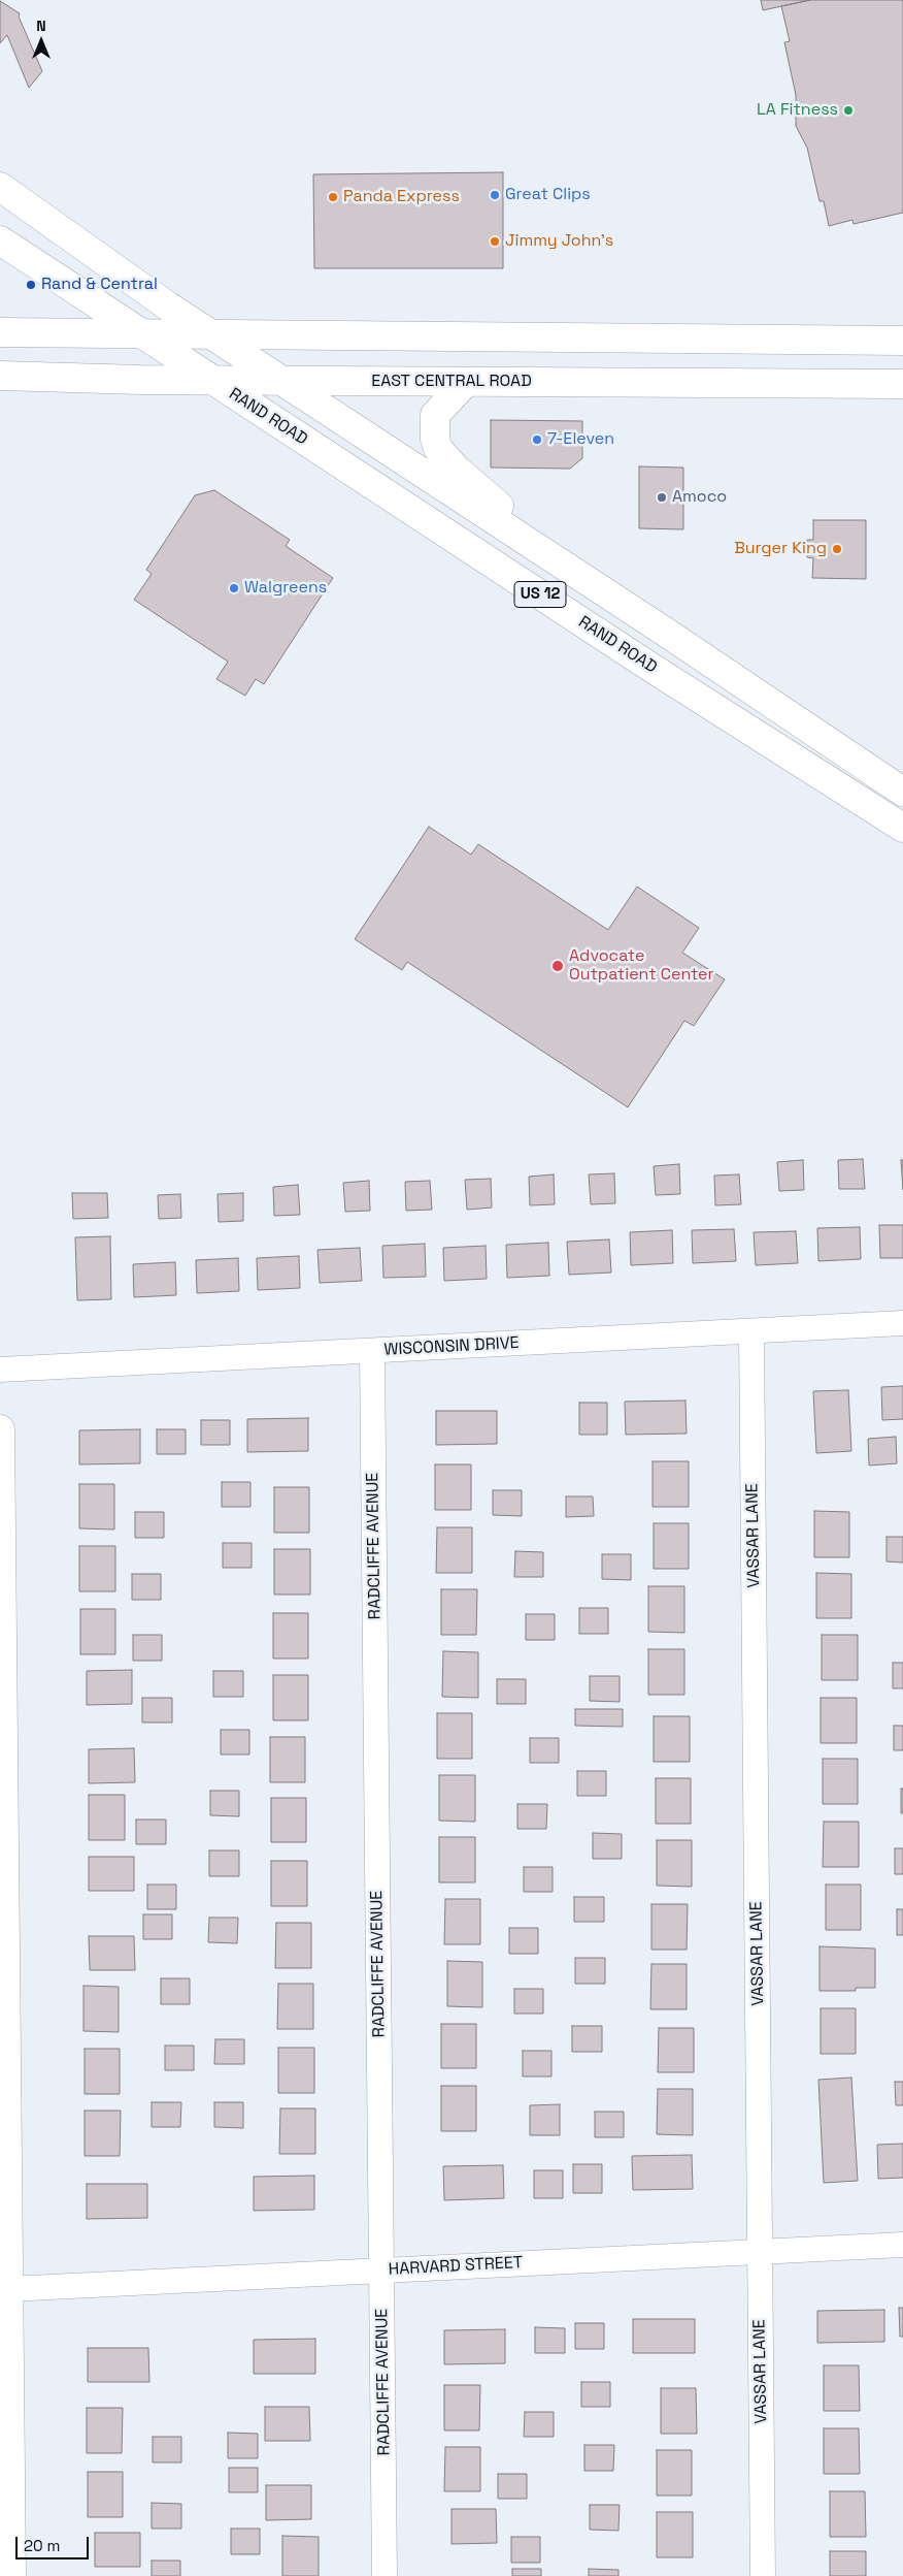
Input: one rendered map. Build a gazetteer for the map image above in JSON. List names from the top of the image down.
{
  "streets": {
    "main road": ["EAST CENTRAL ROAD", "RAND ROAD", "US 12"],
    "street": [
      "WISCONSIN DRIVE",
      "VASSAR LANE",
      "RADCLIFFE AVENUE",
      "HARVARD STREET"
    ]
  },
  "crossings": [
    ["EAST CENTRAL ROAD", "RAND ROAD"],
    ["EAST CENTRAL ROAD", "US 12"],
    ["RAND ROAD", "US 12"],
    ["WISCONSIN DRIVE", "VASSAR LANE"],
    ["WISCONSIN DRIVE", "RADCLIFFE AVENUE"],
    ["VASSAR LANE", "HARVARD STREET"],
    ["RADCLIFFE AVENUE", "HARVARD STREET"]
  ],
  "places": [
    "LA Fitness",
    "Great Clips",
    "Panda Express",
    "Jimmy John's",
    "Rand & Central",
    "7-Eleven",
    "Amoco",
    "Burger King",
    "Walgreens",
    "Advocate Outpatient Center"
  ],
  "scale_bar": "20 m",
  "north": "top"
}
